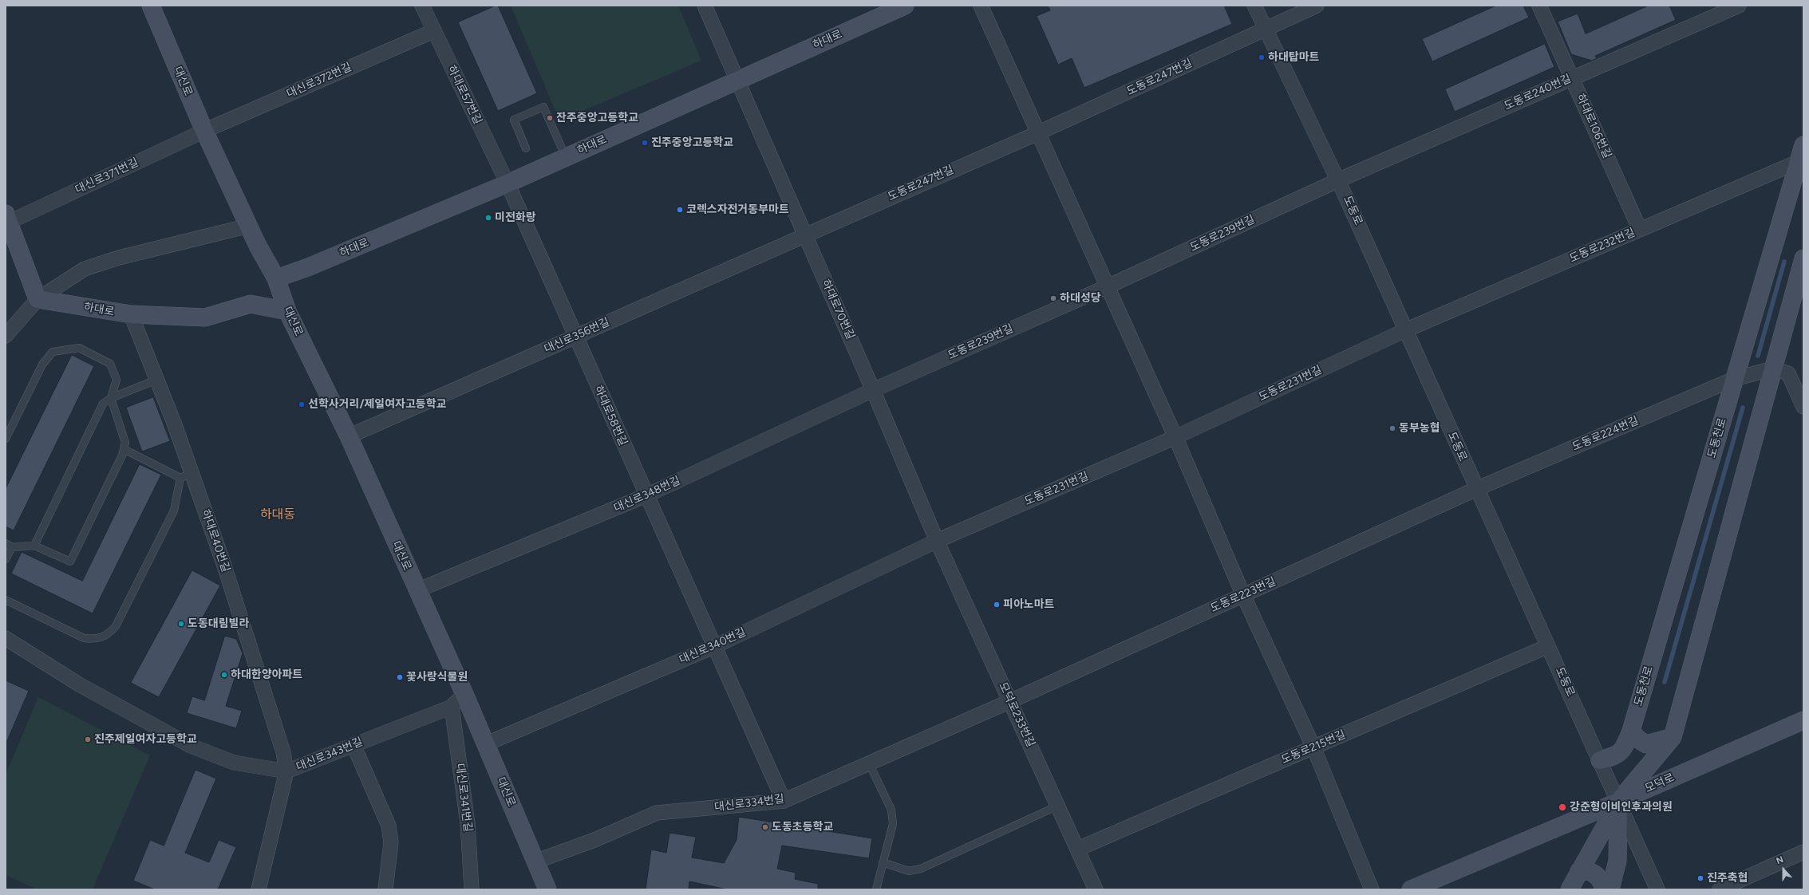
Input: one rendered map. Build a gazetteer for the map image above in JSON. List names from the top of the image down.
{
  "streets": {
    "street": [
      "하대로",
      "도동로247번길",
      "대신로372번길",
      "대신로",
      "도동로240번길",
      "하대로57번길",
      "하대로106번길",
      "대신로371번길",
      "도동로",
      "도동로239번길",
      "도동로232번길",
      "하대로70번길",
      "대신로356번길",
      "도동로231번길",
      "하대로58번길",
      "도동로224번길",
      "도동천로",
      "대신로348번길",
      "하대로40번길",
      "도동로223번길",
      "대신로340번길",
      "모덕로233번길",
      "도동로215번길",
      "대신로343번길",
      "모덕로",
      "대신로341번길",
      "대신로334번길"
    ]
  },
  "crossings": [
    ["하대로", "대신로"],
    ["하대로", "하대로57번길"],
    ["하대로", "하대로70번길"],
    ["하대로", "하대로58번길"],
    ["하대로", "하대로40번길"],
    ["도동로247번길", "도동로"],
    ["도동로247번길", "하대로70번길"],
    ["도동로247번길", "대신로356번길"],
    ["대신로372번길", "대신로"],
    ["대신로372번길", "하대로57번길"],
    ["대신로372번길", "대신로371번길"],
    ["대신로", "대신로371번길"],
    ["대신로", "대신로356번길"],
    ["대신로", "대신로348번길"],
    ["대신로", "대신로340번길"],
    ["대신로", "대신로343번길"],
    ["대신로", "대신로334번길"],
    ["도동로240번길", "하대로106번길"],
    ["도동로240번길", "도동로"],
    ["도동로240번길", "도동로239번길"],
    ["하대로57번길", "하대로58번길"],
    ["하대로106번길", "도동로232번길"],
    ["도동로", "도동로239번길"],
    ["도동로", "도동로232번길"],
    ["도동로", "도동로231번길"],
    ["도동로", "도동로224번길"],
    ["도동로", "도동천로"],
    ["도동로", "도동로223번길"],
    ["도동로", "도동로215번길"],
    ["도동로", "모덕로"],
    ["도동로239번길", "하대로70번길"],
    ["도동로239번길", "대신로348번길"],
    ["도동로232번길", "도동로231번길"],
    ["도동로232번길", "도동천로"],
    ["하대로70번길", "대신로356번길"],
    ["하대로70번길", "도동로231번길"],
    ["하대로70번길", "대신로348번길"],
    ["하대로70번길", "대신로340번길"],
    ["하대로70번길", "모덕로233번길"],
    ["대신로356번길", "하대로58번길"],
    ["도동로231번길", "대신로340번길"],
    ["도동로231번길", "모덕로233번길"],
    ["하대로58번길", "대신로348번길"],
    ["하대로58번길", "대신로340번길"],
    ["하대로58번길", "대신로334번길"],
    ["도동로224번길", "도동천로"],
    ["도동로224번길", "도동로223번길"],
    ["하대로40번길", "대신로343번길"],
    ["도동로223번길", "모덕로233번길"],
    ["도동로223번길", "대신로334번길"],
    ["대신로340번길", "모덕로233번길"],
    ["모덕로233번길", "도동로215번길"],
    ["모덕로233번길", "대신로334번길"],
    ["대신로343번길", "대신로341번길"]
  ],
  "districts": ["하대동"],
  "places": [
    "하대탑마트",
    "잔주중앙고등학교",
    "진주중앙고등학교",
    "코렉스자전거동부마트",
    "미전화랑",
    "하대성당",
    "선학사거리/제일여자고등학교",
    "동부농협",
    "피아노마트",
    "도동대림빌라",
    "하대한양아파트",
    "꽃사랑식물원",
    "진주제일여자고등학교",
    "강준형이비인후과의원",
    "도동초등학교",
    "진주축협"
  ],
  "north": "top"
}
